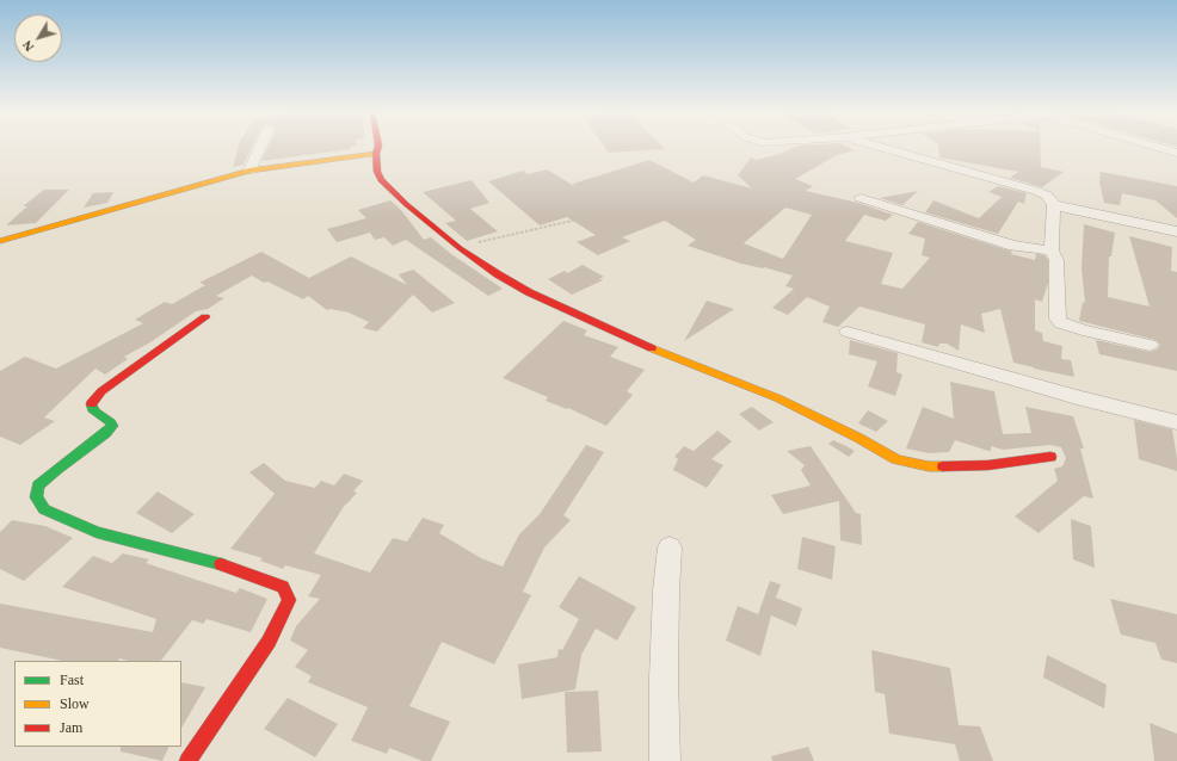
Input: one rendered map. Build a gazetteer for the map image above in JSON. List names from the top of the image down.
{
  "legend": ["Fast", "Slow", "Jam"],
  "north": "bottom left"
}
